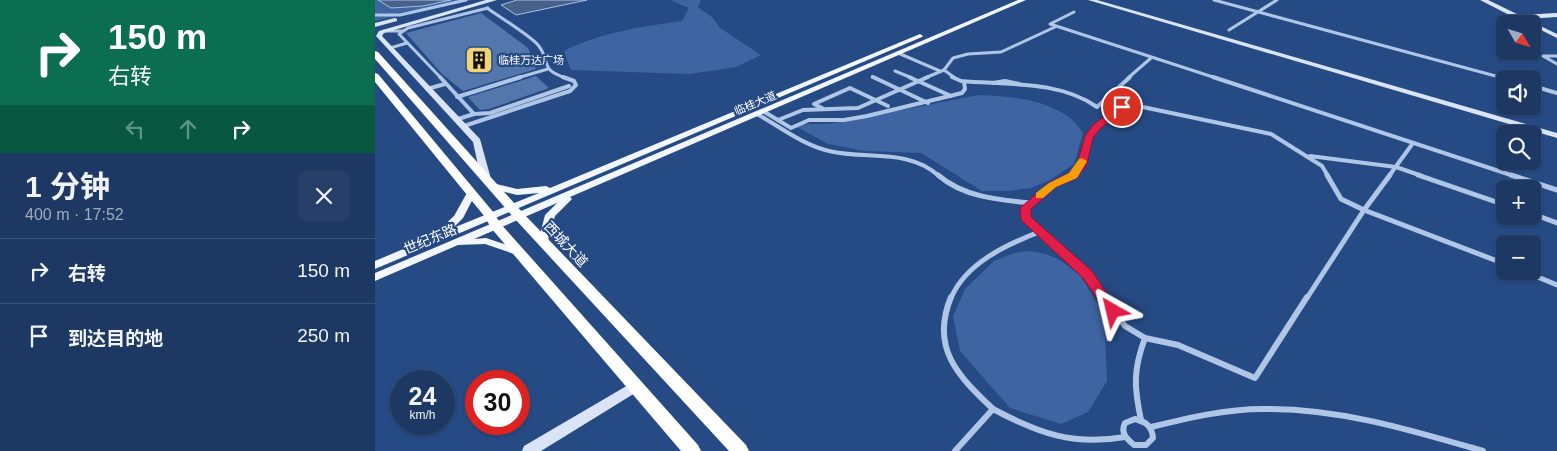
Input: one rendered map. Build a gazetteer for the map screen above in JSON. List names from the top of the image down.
{
  "streets": {
    "highway": ["西城大道"],
    "main road": ["临桂大道", "世纪东路"]
  },
  "crossings": [
    ["临桂大道", "世纪东路"],
    ["临桂大道", "西城大道"]
  ],
  "places": {
    "building": ["临桂万达广场"]
  },
  "north": "bottom right",
  "page": {
    "turn": ["150 m", "右转"],
    "map_buttons": ["+", "−"],
    "heading": ["1 分钟", "400 m · 17:52"],
    "list": [
      {
        "name": "右转",
        "value": "150 m"
      },
      {
        "name": "到达目的地",
        "value": "250 m"
      }
    ],
    "speed": "24 km/h",
    "limit": "30"
  }
}
